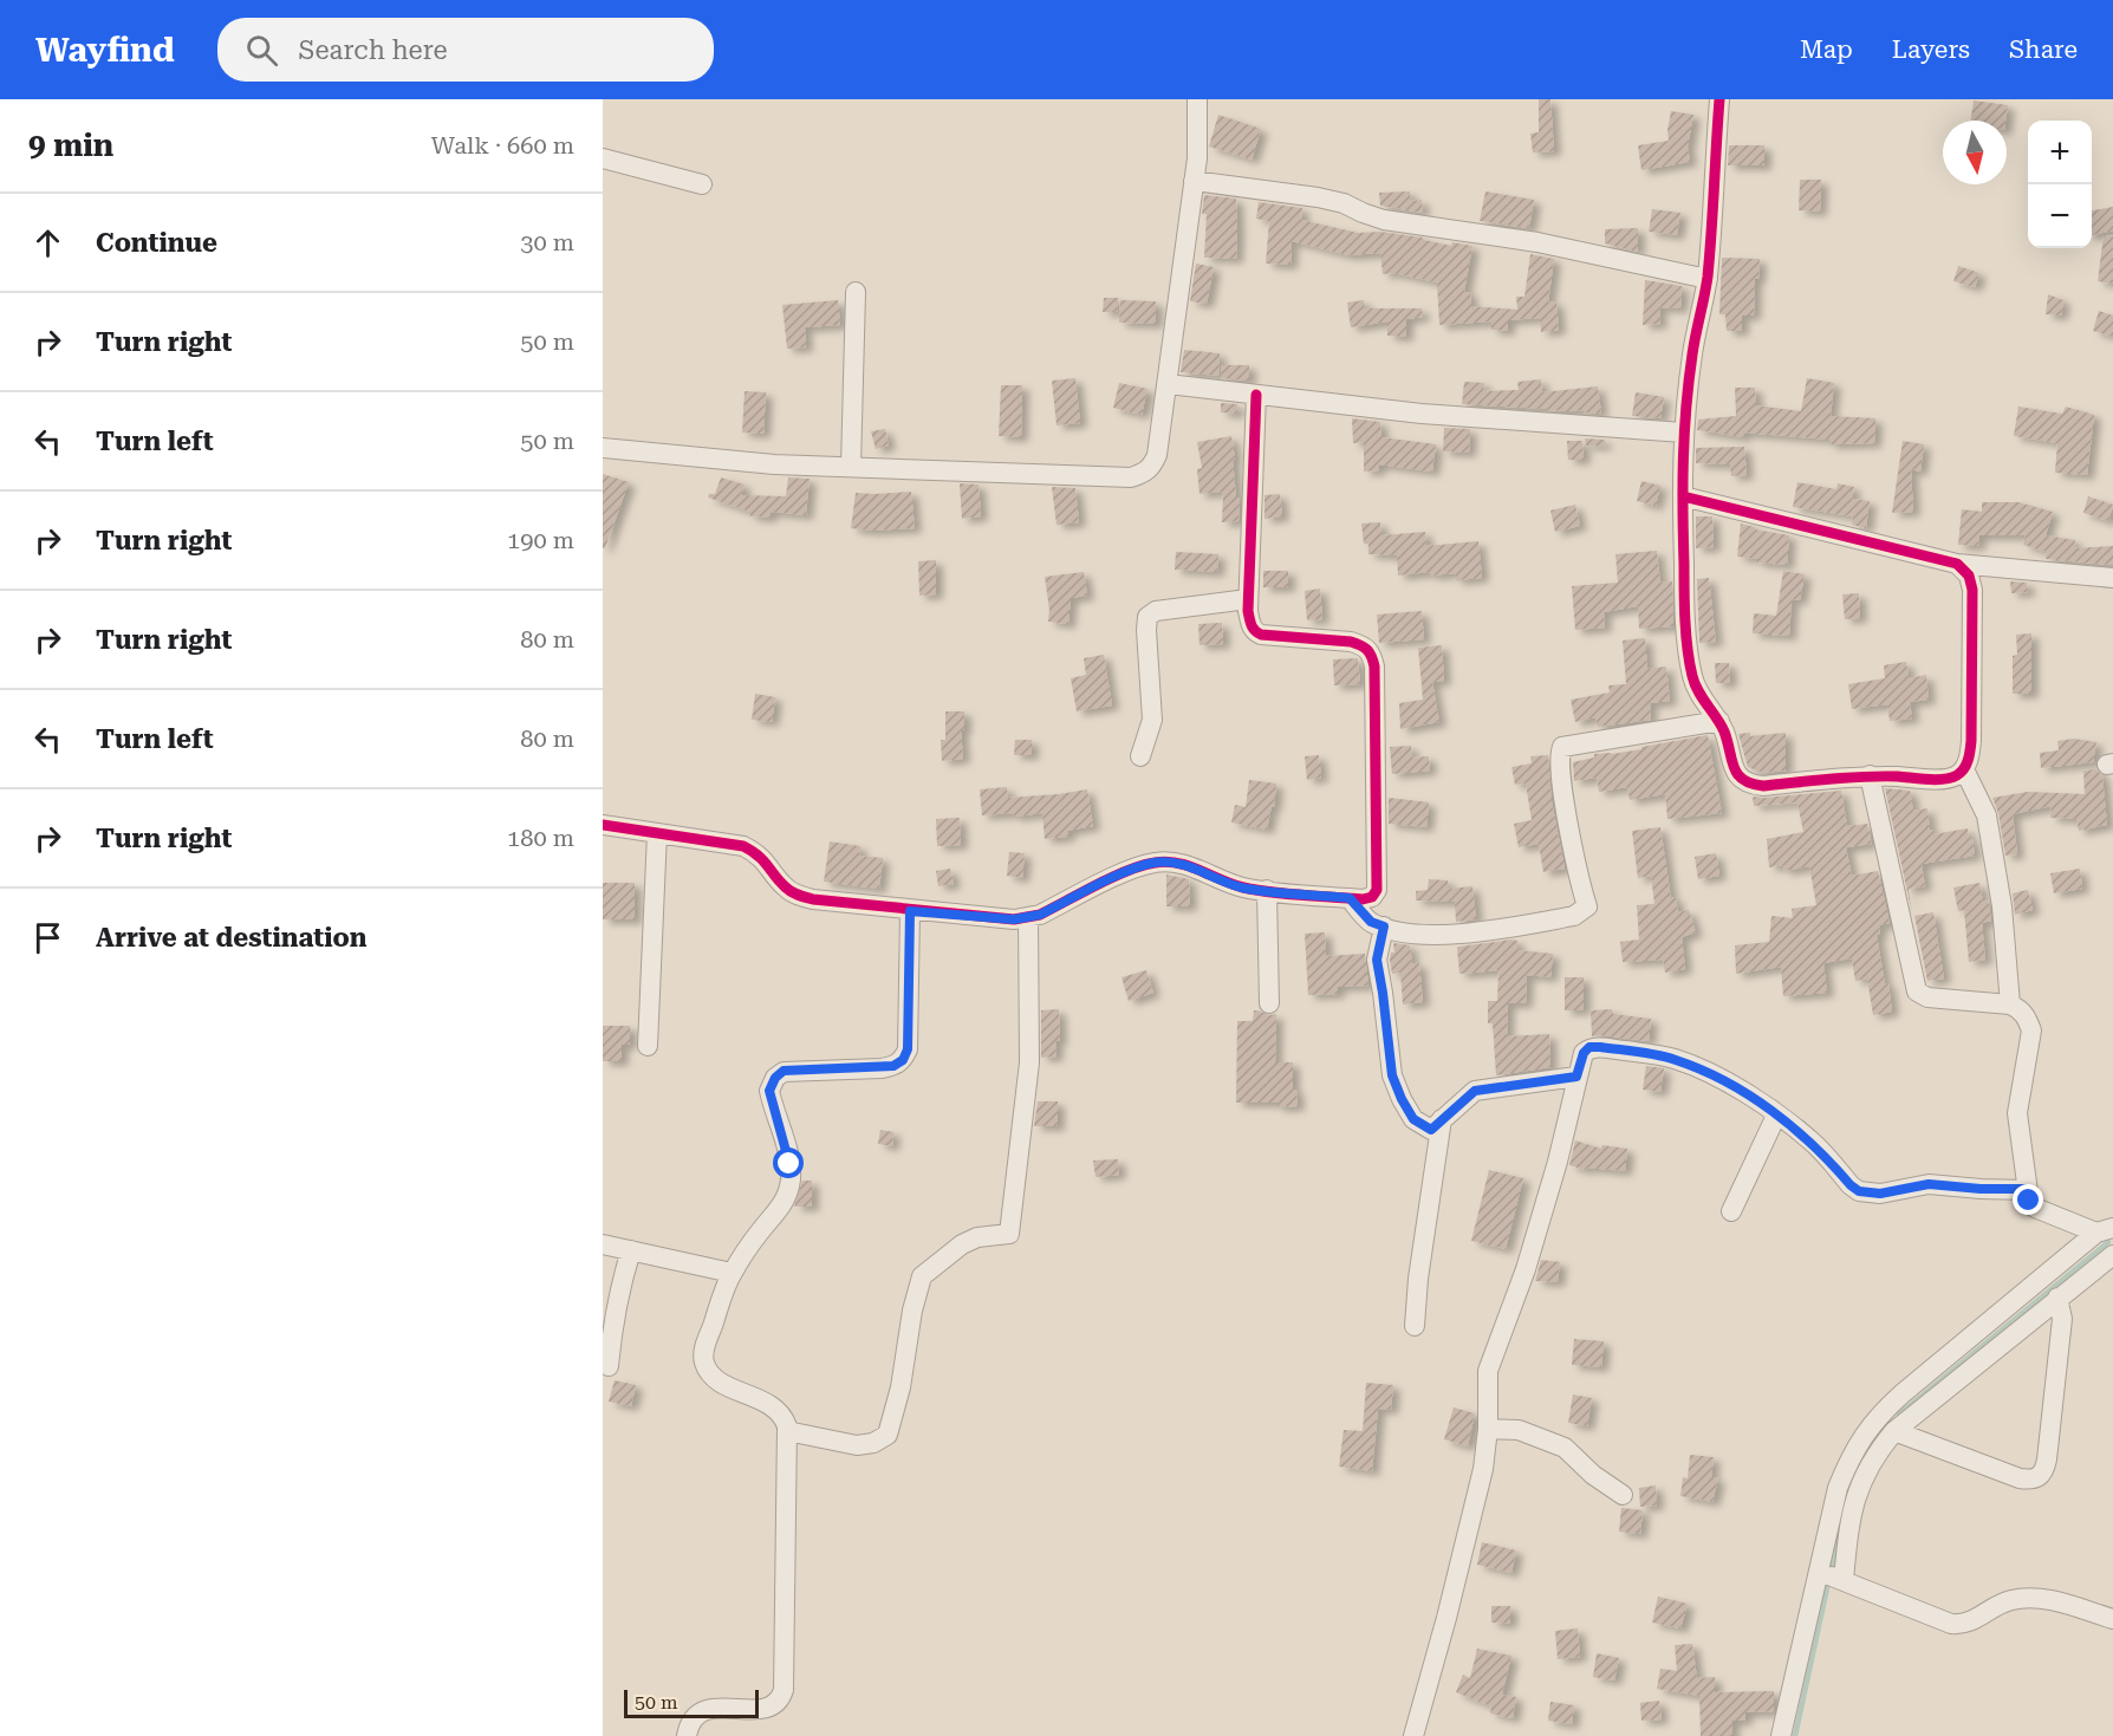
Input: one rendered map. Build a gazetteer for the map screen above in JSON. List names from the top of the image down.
{
  "scale_bar": "50 m",
  "north": "bottom",
  "page": {
    "header": "Wayfind",
    "search": "Search here",
    "nav": ["Map", "Layers", "Share"],
    "heading": ["9 min", "Walk · 660 m"],
    "map_buttons": ["+", "−"],
    "list": [
      ["Continue", "30 m"],
      ["Turn right", "50 m"],
      ["Turn left", "50 m"],
      ["Turn right", "190 m"],
      ["Turn right", "80 m"],
      ["Turn left", "80 m"],
      ["Turn right", "180 m"],
      "Arrive at destination"
    ],
    "scale": "50 m"
  }
}
